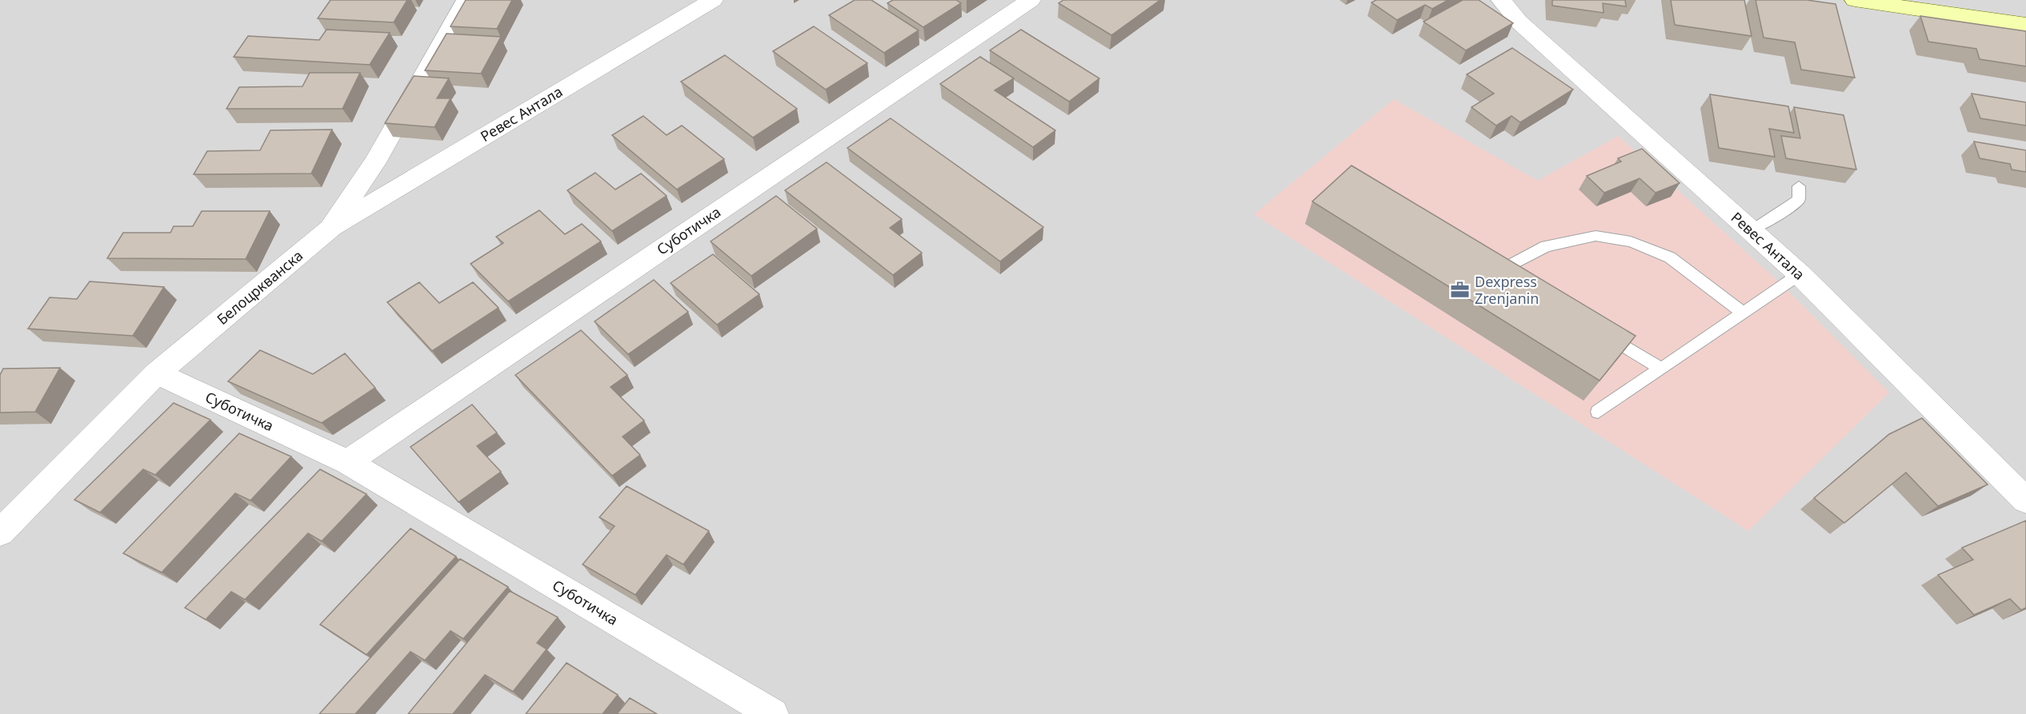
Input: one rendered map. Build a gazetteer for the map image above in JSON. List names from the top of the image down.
{
  "streets": {
    "street": ["Ревес Антала", "Суботичка", "Белоцркванска"]
  },
  "crossings": [
    ["Ревес Антала", "Белоцркванска"],
    ["Суботичка", "Белоцркванска"]
  ],
  "places": {
    "office": ["Dexpress Zrenjanin"]
  }
}
